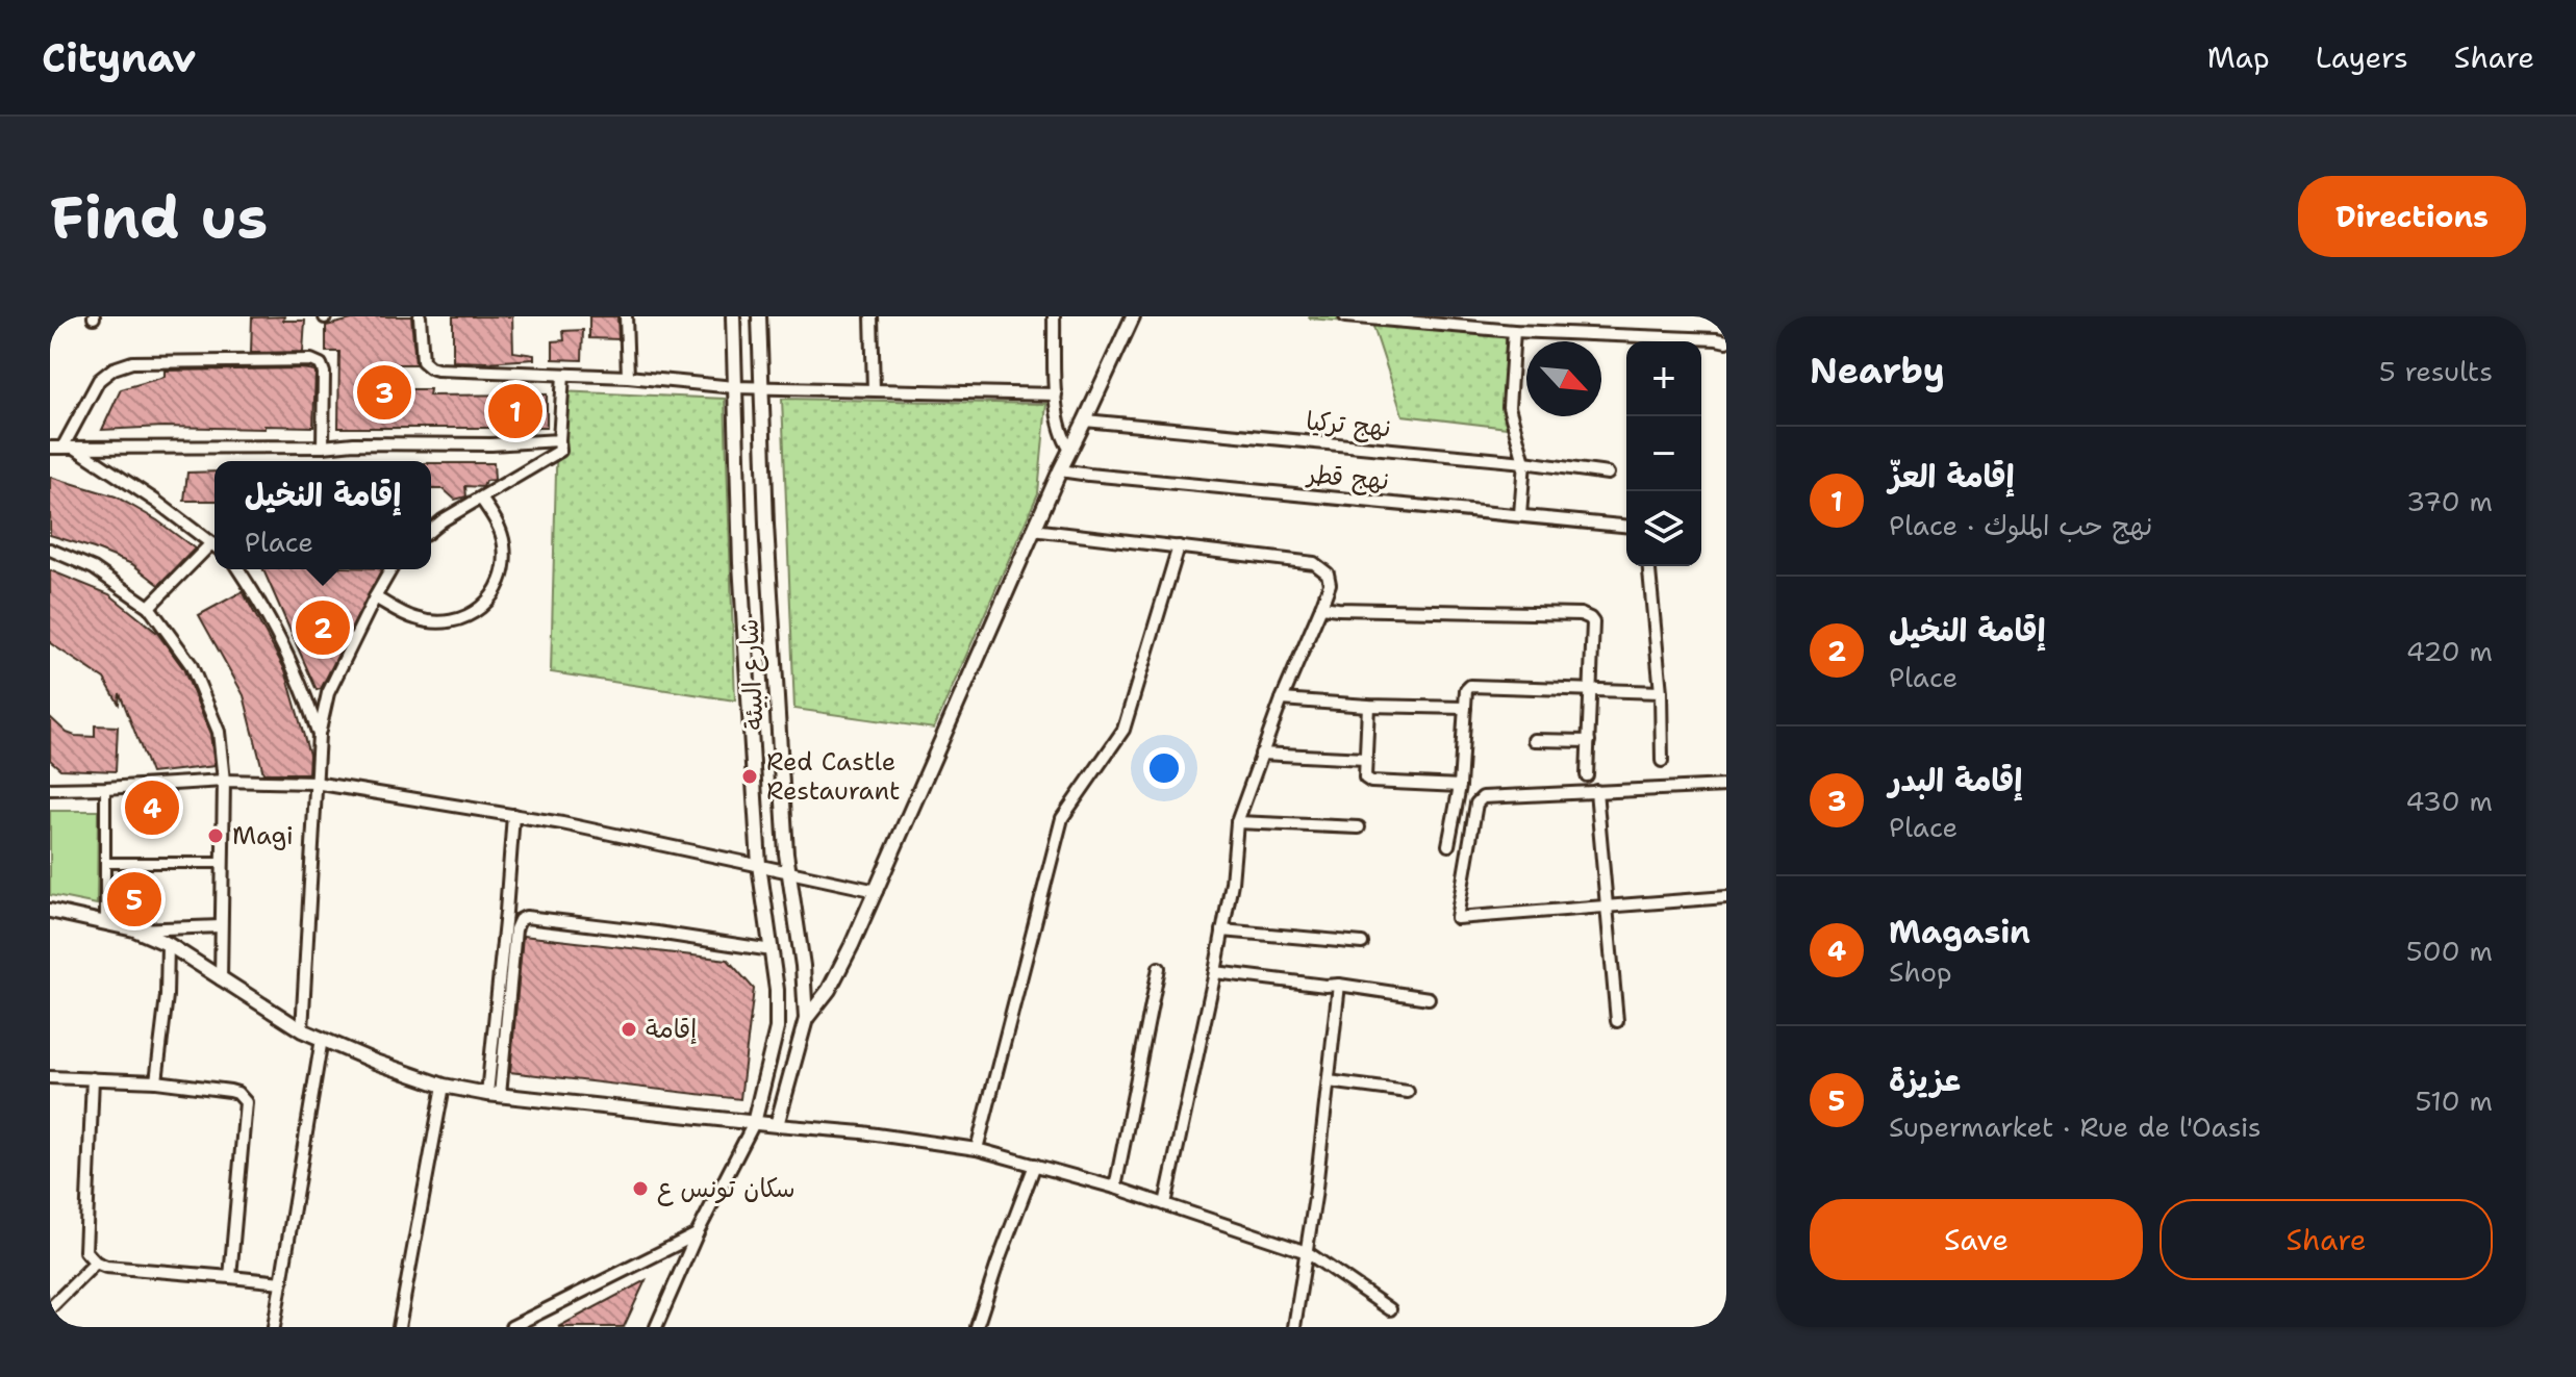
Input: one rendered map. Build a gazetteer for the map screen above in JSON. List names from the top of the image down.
{
  "streets": {
    "street": ["نهج تركيا", "نهج قطر", "شارع البيئة"]
  },
  "places": [
    "Red Castle Restaurant",
    "Magi",
    "إقامة",
    "سكان تونس ع"
  ],
  "north": "bottom right",
  "page": {
    "header": "Citynav",
    "nav": ["Map", "Layers", "Share"],
    "buttons": [
      "Directions",
      ["Save", "Share"]
    ],
    "title": "Find us",
    "heading": ["Nearby", "5 results"],
    "map_buttons": ["+", "−"],
    "pins": [
      "3",
      "1",
      "2",
      "4",
      "5"
    ],
    "list": [
      {
        "mark": "1",
        "name": "إقامة العزّ",
        "note": "Place · نهج حب الملوك",
        "value": "370 m"
      },
      {
        "mark": "2",
        "name": "إقامة النخيل",
        "note": "Place",
        "value": "420 m"
      },
      {
        "mark": "3",
        "name": "إقامة البدر",
        "note": "Place",
        "value": "430 m"
      },
      {
        "mark": "4",
        "name": "Magasin",
        "note": "Shop",
        "value": "500 m"
      },
      {
        "mark": "5",
        "name": "عزيزة",
        "note": "Supermarket · Rue de l'Oasis",
        "value": "510 m"
      }
    ],
    "popup": ["إقامة النخيل", "Place"]
  }
}
